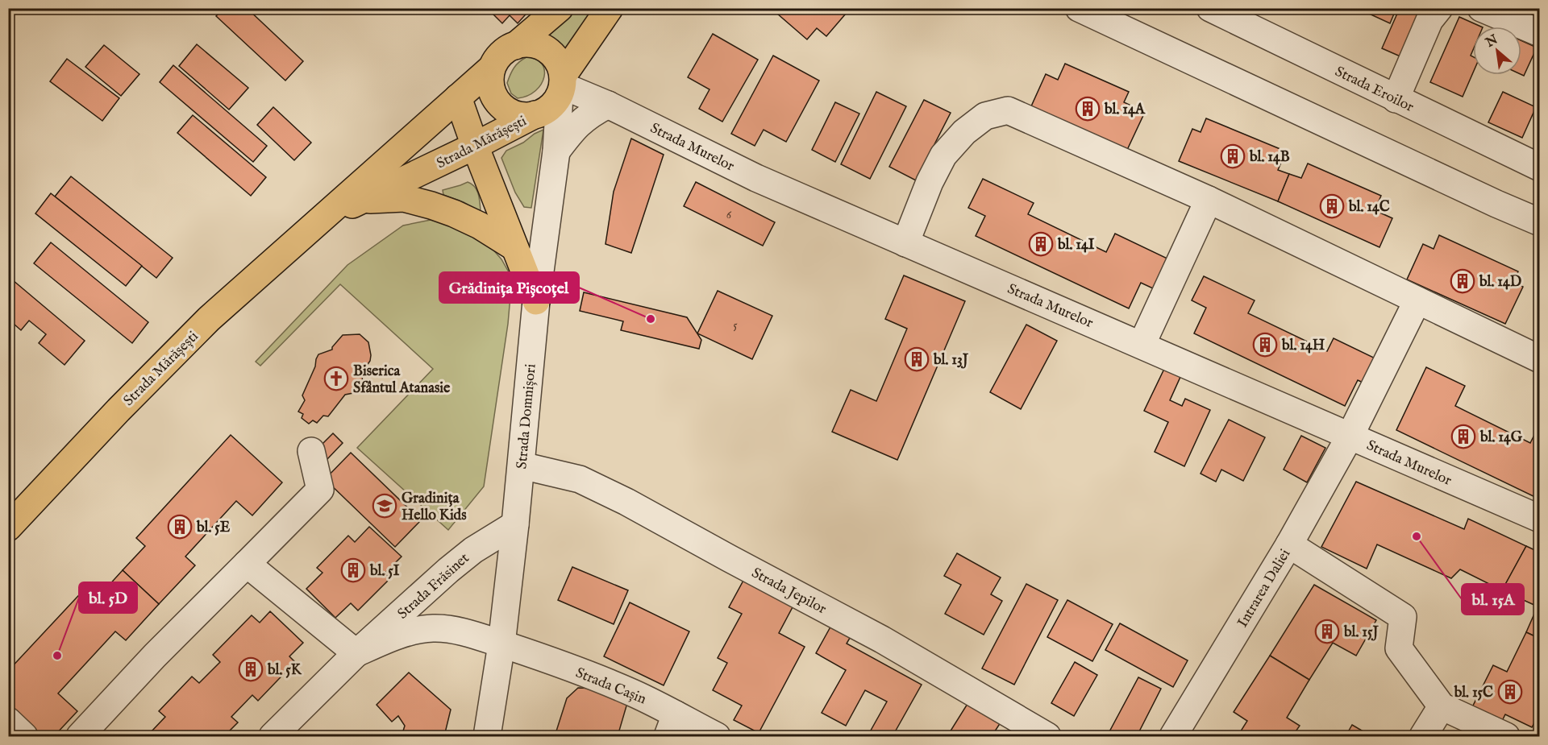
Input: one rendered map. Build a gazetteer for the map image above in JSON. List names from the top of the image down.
{
  "streets": {
    "main road": ["Strada Mărășești"],
    "street": [
      "Strada Eroilor",
      "Strada Murelor",
      "Strada Domnișori",
      "Strada Frăsinet",
      "Intrarea Daliei",
      "Strada Jepilor",
      "Strada Cașin"
    ]
  },
  "crossings": [
    ["Strada Mărășești", "Strada Murelor"],
    ["Strada Mărășești", "Strada Domnișori"],
    ["Strada Murelor", "Strada Domnișori"],
    ["Strada Murelor", "Intrarea Daliei"],
    ["Strada Domnișori", "Strada Frăsinet"],
    ["Strada Domnișori", "Strada Jepilor"],
    ["Strada Domnișori", "Strada Cașin"],
    ["Strada Frăsinet", "Strada Cașin"]
  ],
  "places": {
    "building": [
      "bl. 14A",
      "bl. 14B",
      "bl. 14C",
      "bl. 14I",
      "bl. 14D",
      "bl. 14H",
      "bl. 13J",
      "bl. 14G",
      "bl. 5E",
      "bl. 5I",
      "bl. 15J",
      "bl. 5K",
      "bl. 15C"
    ],
    "other": ["Grădinița Pișcoțel", "bl. 15A", "bl. 5D"],
    "church": ["Biserica Sfântul Atanasie"],
    "school or university": ["Gradinița Hello Kids"]
  },
  "house_numbers": ["6", "5"],
  "north": "top left"
}
